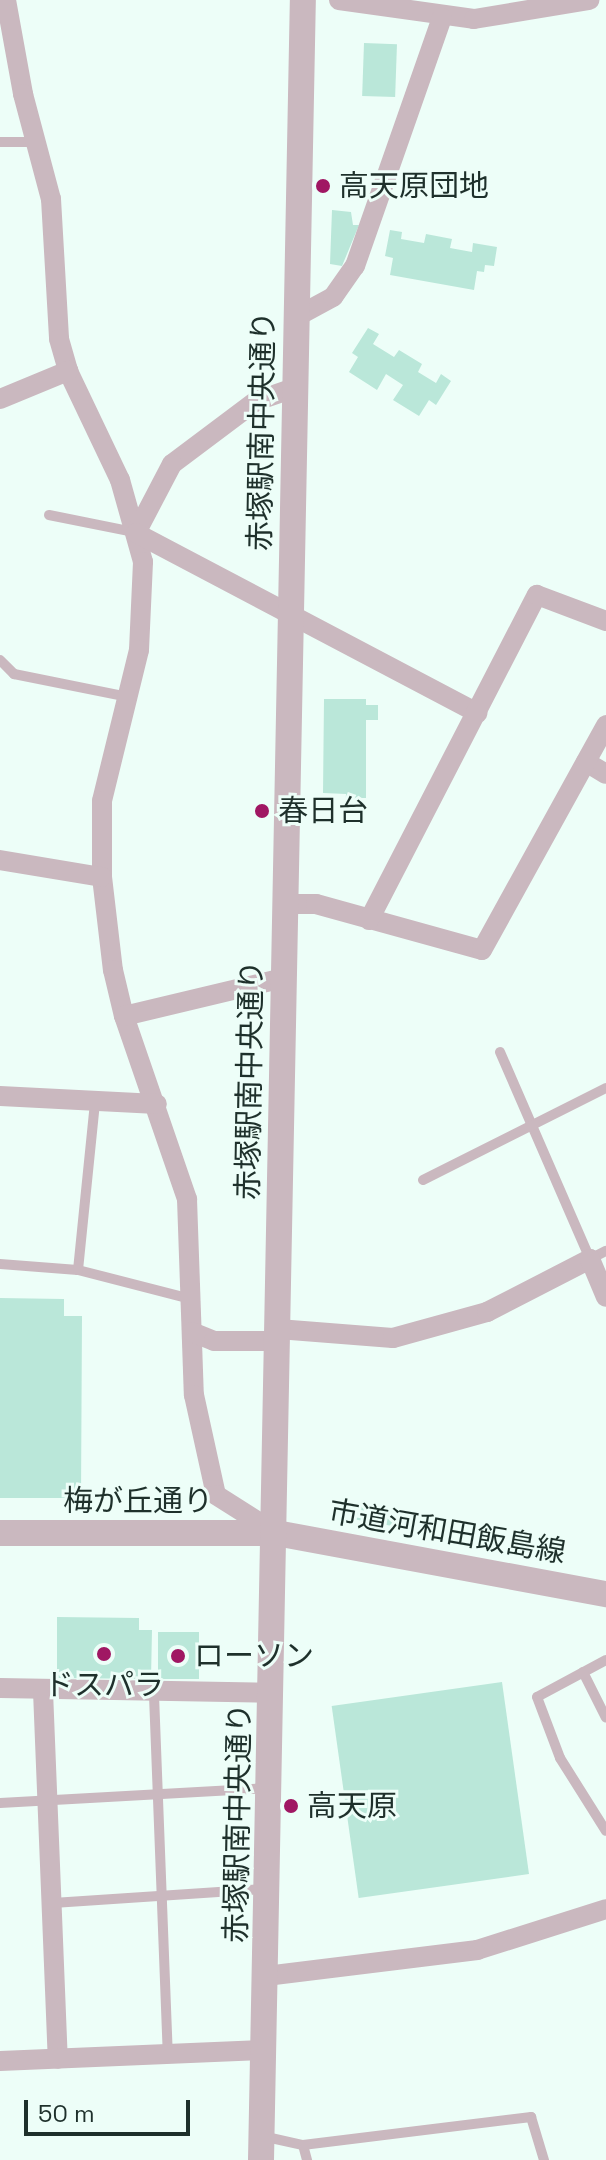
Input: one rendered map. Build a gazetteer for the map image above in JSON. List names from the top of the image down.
{
  "streets": {
    "street": ["赤塚駅南中央通り", "梅が丘通り", "市道河和田飯島線"]
  },
  "crossings": [
    ["赤塚駅南中央通り", "梅が丘通り"],
    ["赤塚駅南中央通り", "市道河和田飯島線"],
    ["梅が丘通り", "市道河和田飯島線"]
  ],
  "places": [
    "高天原団地",
    "春日台",
    "ドスパラ",
    "ローソン",
    "高天原"
  ],
  "scale_bar": "50 m"
}
